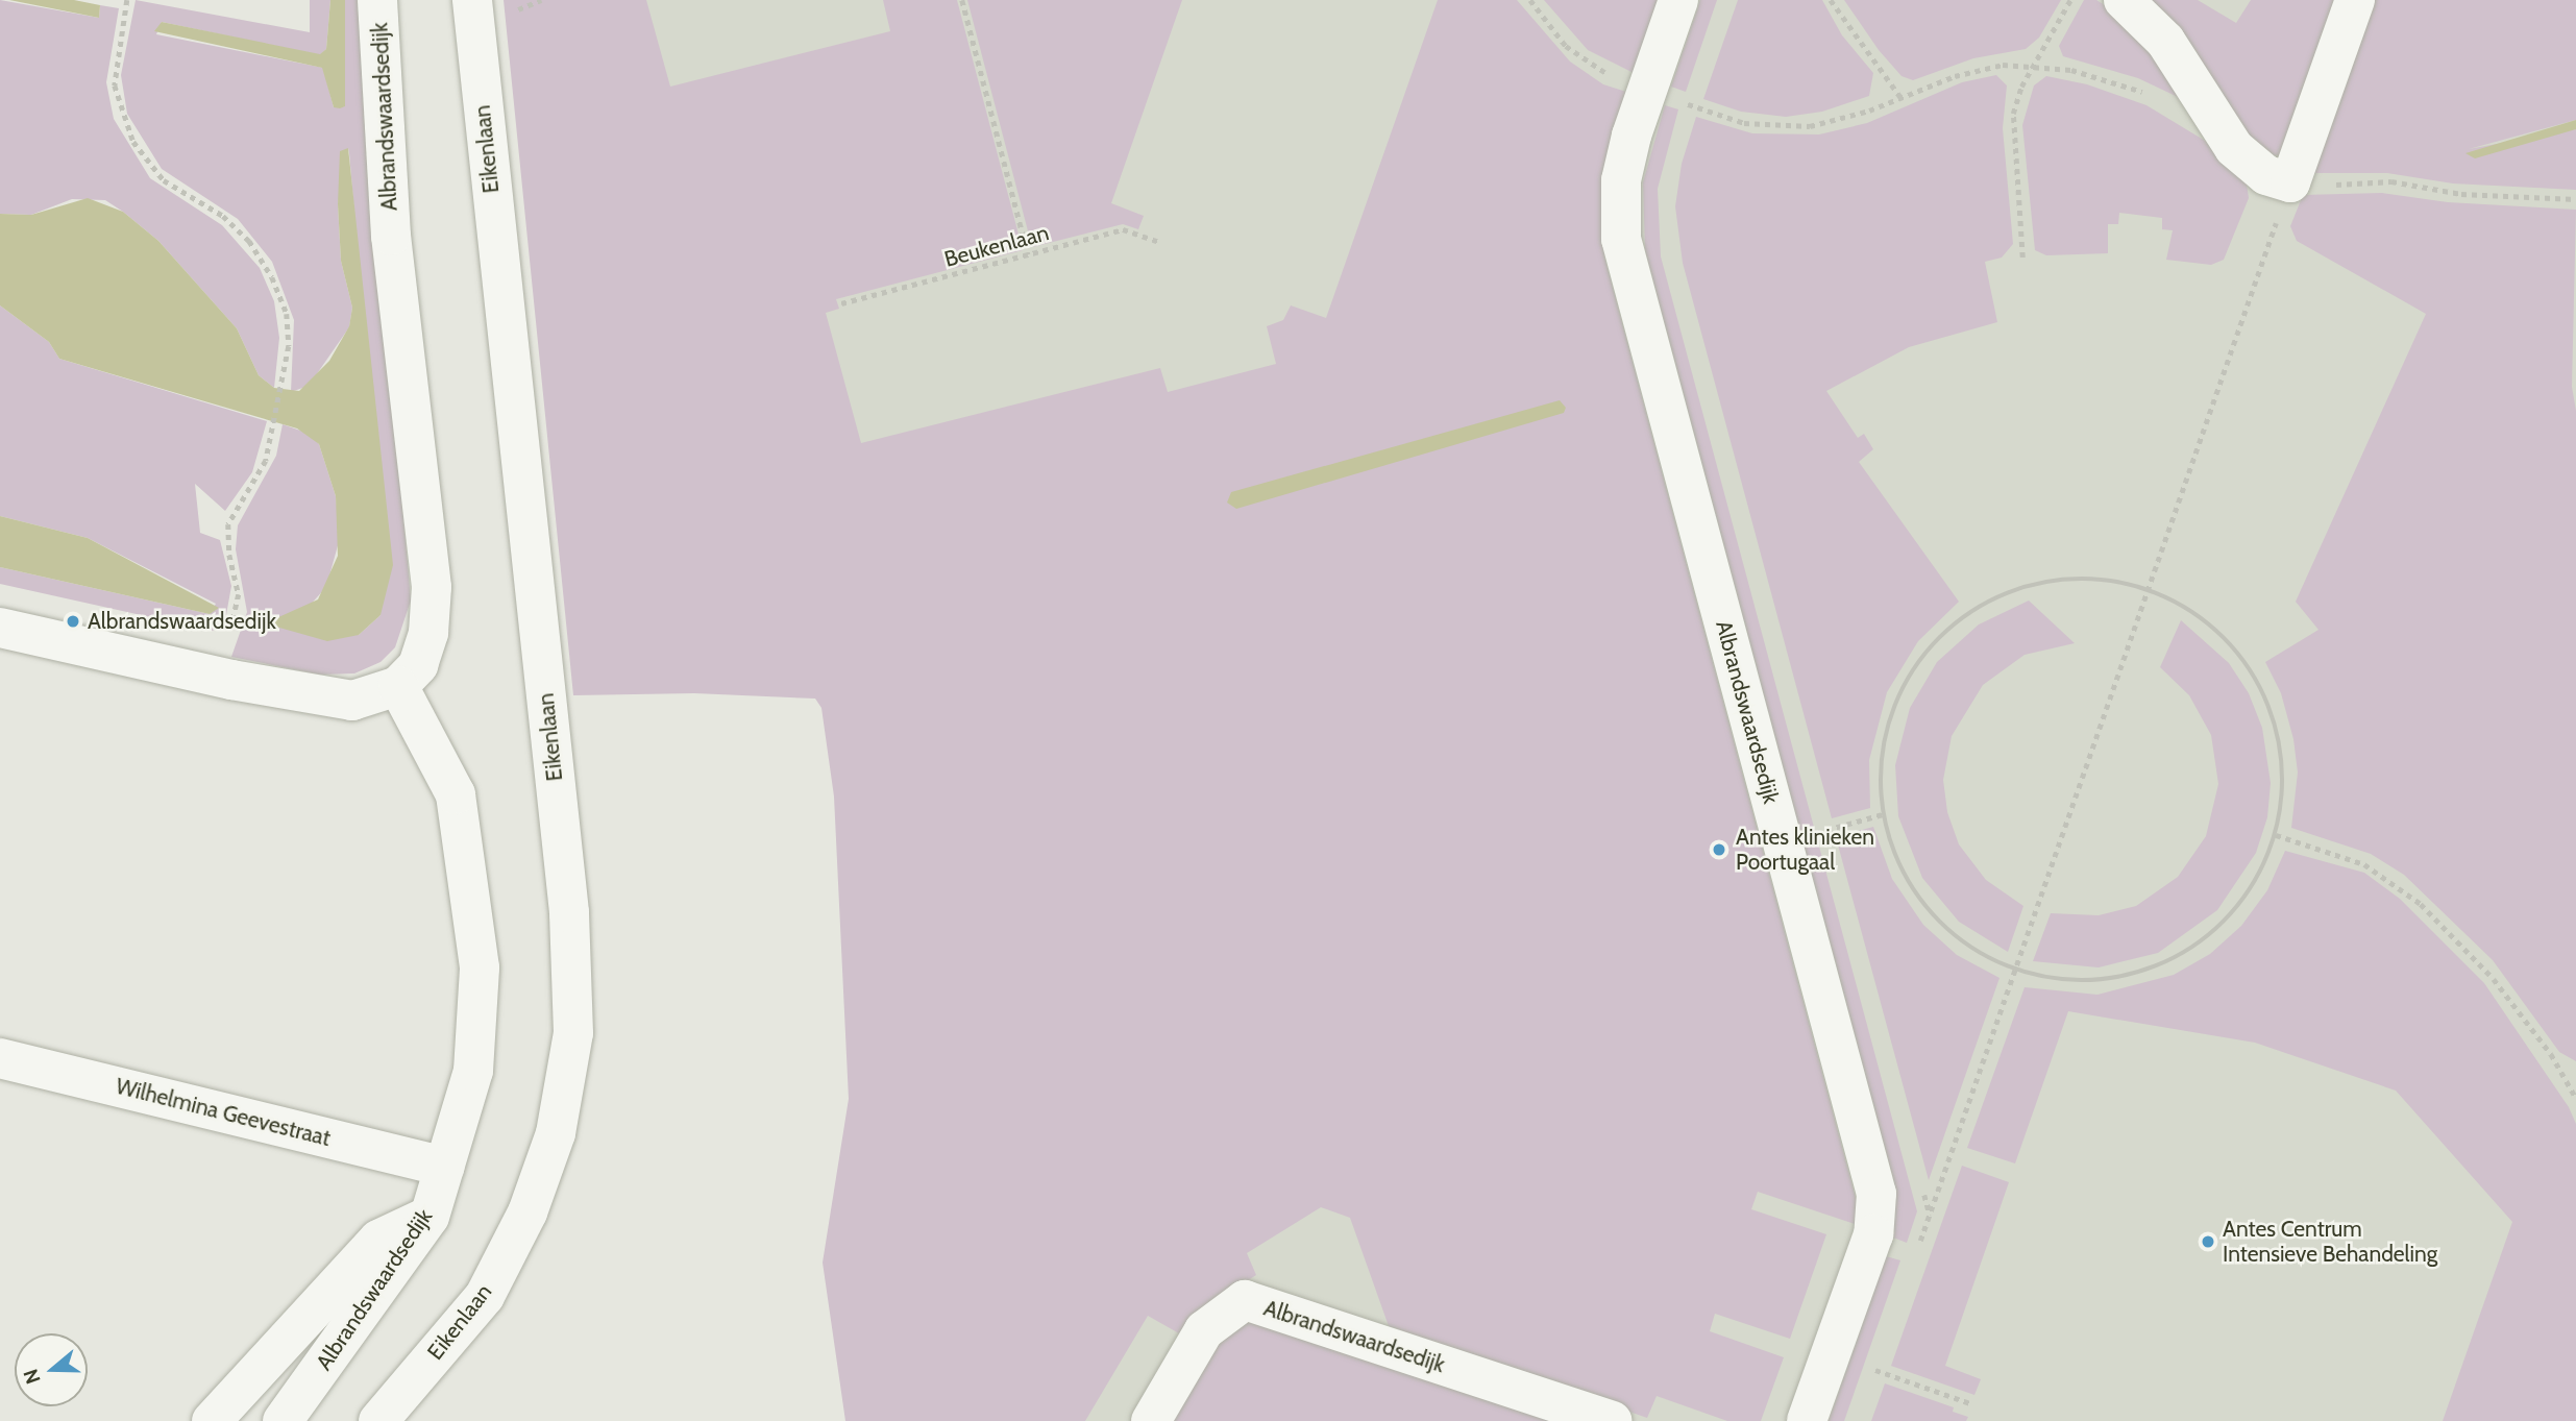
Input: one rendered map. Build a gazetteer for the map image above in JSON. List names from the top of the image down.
{
  "streets": {
    "street": ["Albrandswaardsedijk", "Eikenlaan", "Wilhelmina Geevestraat"],
    "path": ["Beukenlaan"]
  },
  "crossings": [
    ["Albrandswaardsedijk", "Wilhelmina Geevestraat"]
  ],
  "places": ["Albrandswaardsedijk", "Antes klinieken Poortugaal", "Antes Centrum Intensieve Behandeling"],
  "north": "left"
}
